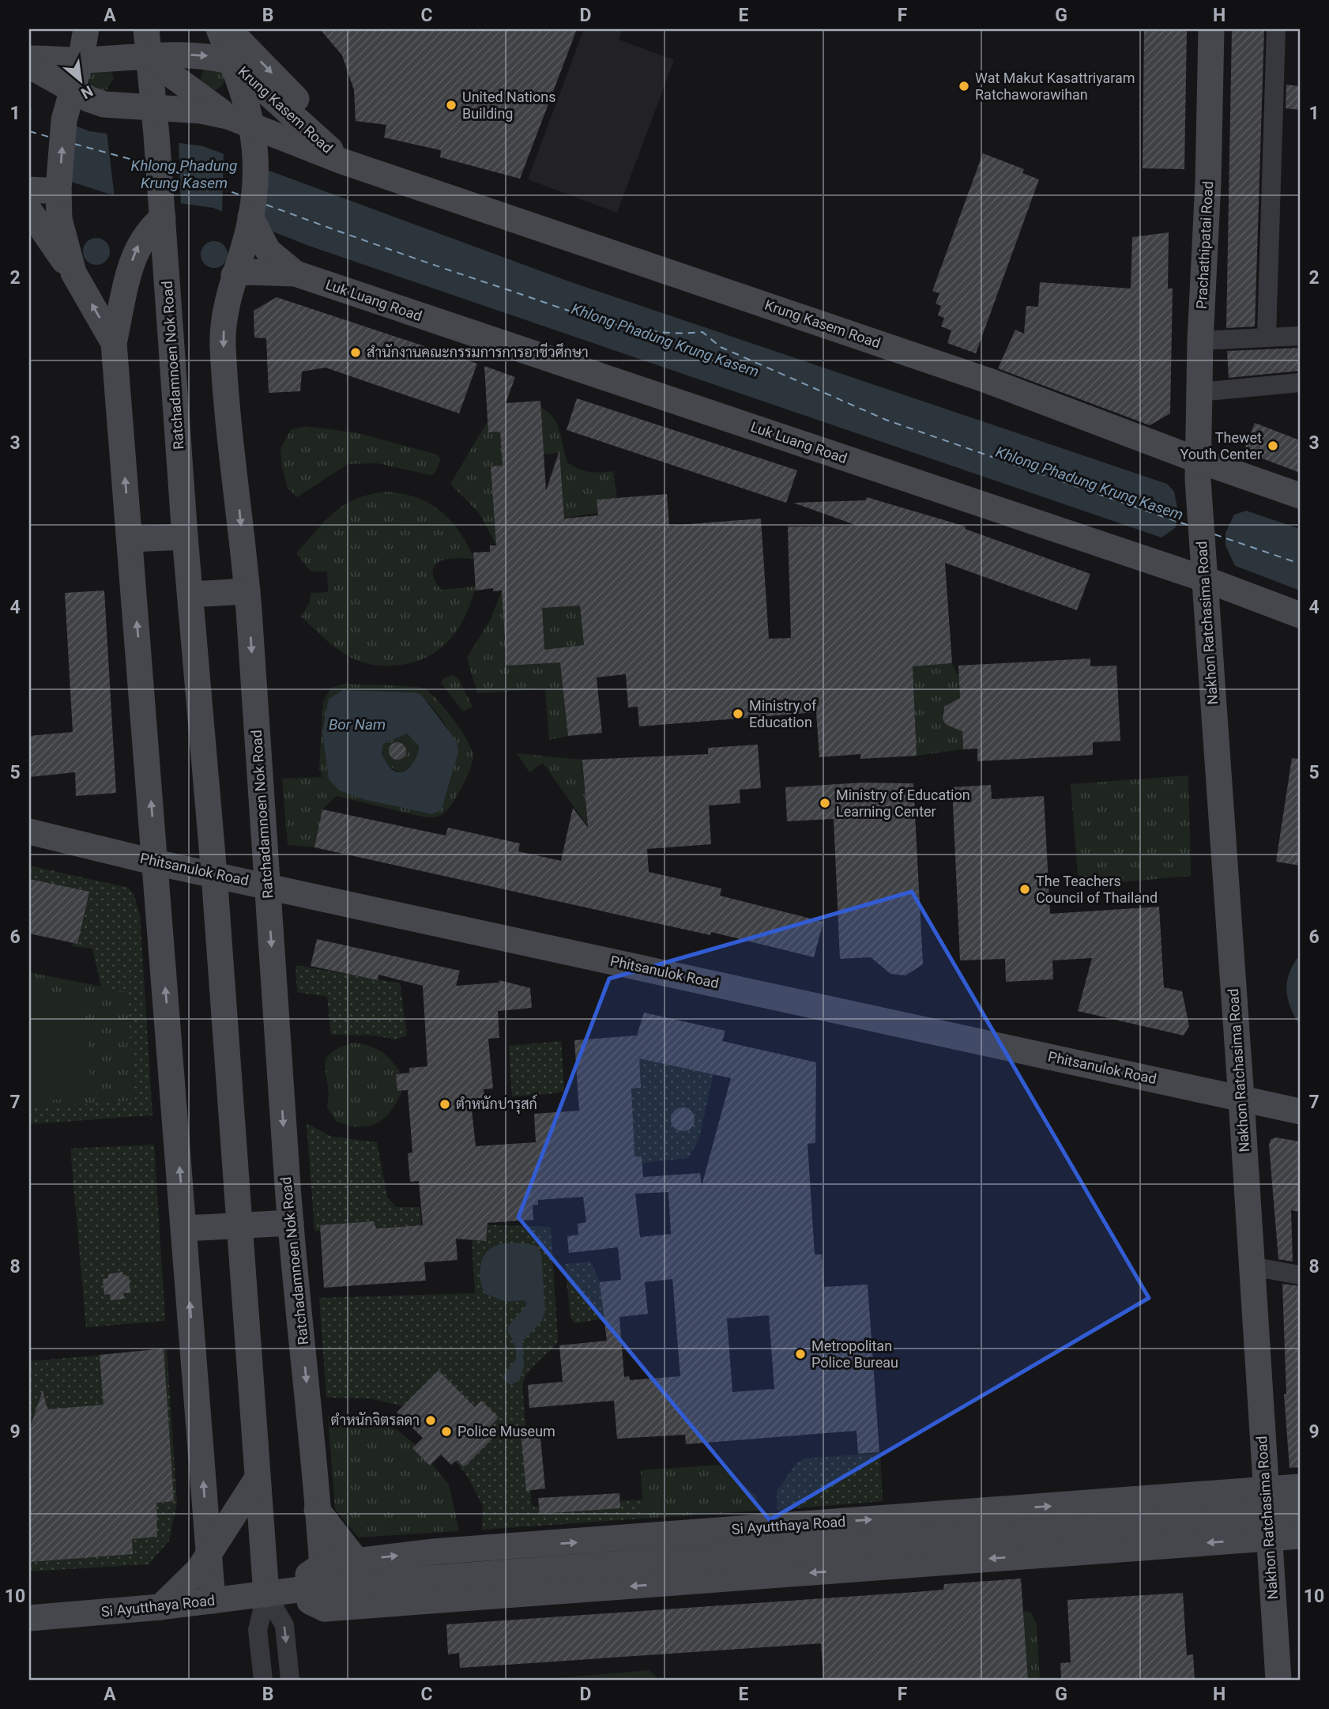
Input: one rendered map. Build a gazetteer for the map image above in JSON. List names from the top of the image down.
{
  "streets": {
    "main road": [
      "Krung Kasem Road",
      "Prachathipatai Road",
      "Luk Luang Road",
      "Ratchadamnoen Nok Road",
      "Nakhon Ratchasima Road",
      "Phitsanulok Road",
      "Si Ayutthaya Road"
    ]
  },
  "crossings": [
    ["Krung Kasem Road", "Prachathipatai Road"],
    ["Krung Kasem Road", "Ratchadamnoen Nok Road"],
    ["Krung Kasem Road", "Nakhon Ratchasima Road"],
    ["Prachathipatai Road", "Nakhon Ratchasima Road"],
    ["Luk Luang Road", "Ratchadamnoen Nok Road"],
    ["Luk Luang Road", "Nakhon Ratchasima Road"],
    ["Ratchadamnoen Nok Road", "Phitsanulok Road"],
    ["Ratchadamnoen Nok Road", "Si Ayutthaya Road"],
    ["Nakhon Ratchasima Road", "Phitsanulok Road"],
    ["Nakhon Ratchasima Road", "Si Ayutthaya Road"]
  ],
  "water": ["Khlong Phadung Krung Kasem", "Bor Nam"],
  "places": [
    "Wat Makut Kasattriyaram Ratchaworawihan",
    "United Nations Building",
    "สำนักงานคณะกรรมการการอาชีวศึกษา",
    "Thewet Youth Center",
    "Ministry of Education",
    "Ministry of Education Learning Center",
    "The Teachers Council of Thailand",
    "ตำหนักปารุสก์",
    "Metropolitan Police Bureau",
    "ตำหนักจิตรลดา",
    "Police Museum"
  ],
  "north": "bottom right",
  "grid": {
    "columns": [
      "A",
      "B",
      "C",
      "D",
      "E",
      "F",
      "G",
      "H"
    ],
    "rows": [
      "1",
      "2",
      "3",
      "4",
      "5",
      "6",
      "7",
      "8",
      "9",
      "10"
    ]
  }
}
